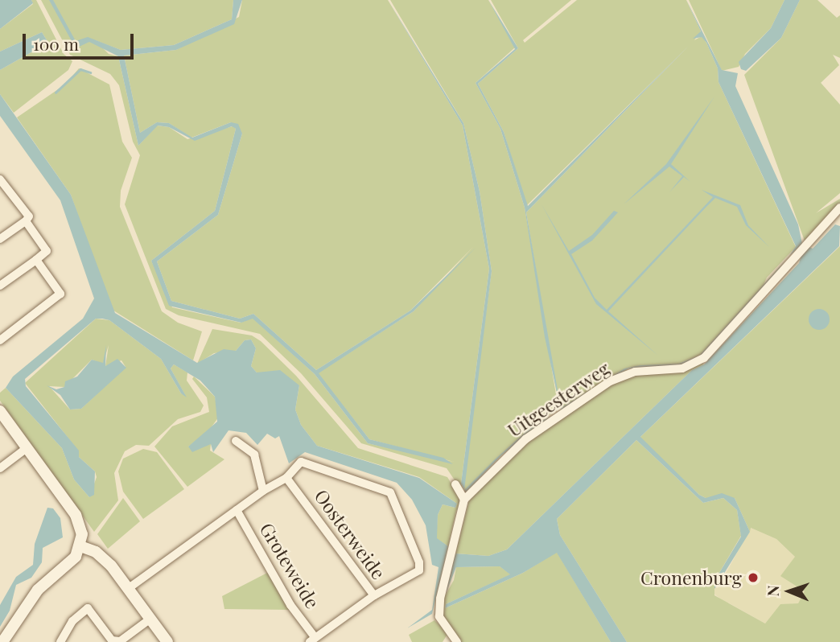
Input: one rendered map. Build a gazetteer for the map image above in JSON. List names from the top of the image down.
{
  "streets": {
    "street": ["Uitgeesterweg", "Oosterweide", "Groteweide"]
  },
  "crossings": [
    ["Oosterweide", "Groteweide"]
  ],
  "places": ["Cronenburg"],
  "scale_bar": "100 m",
  "north": "left"
}
